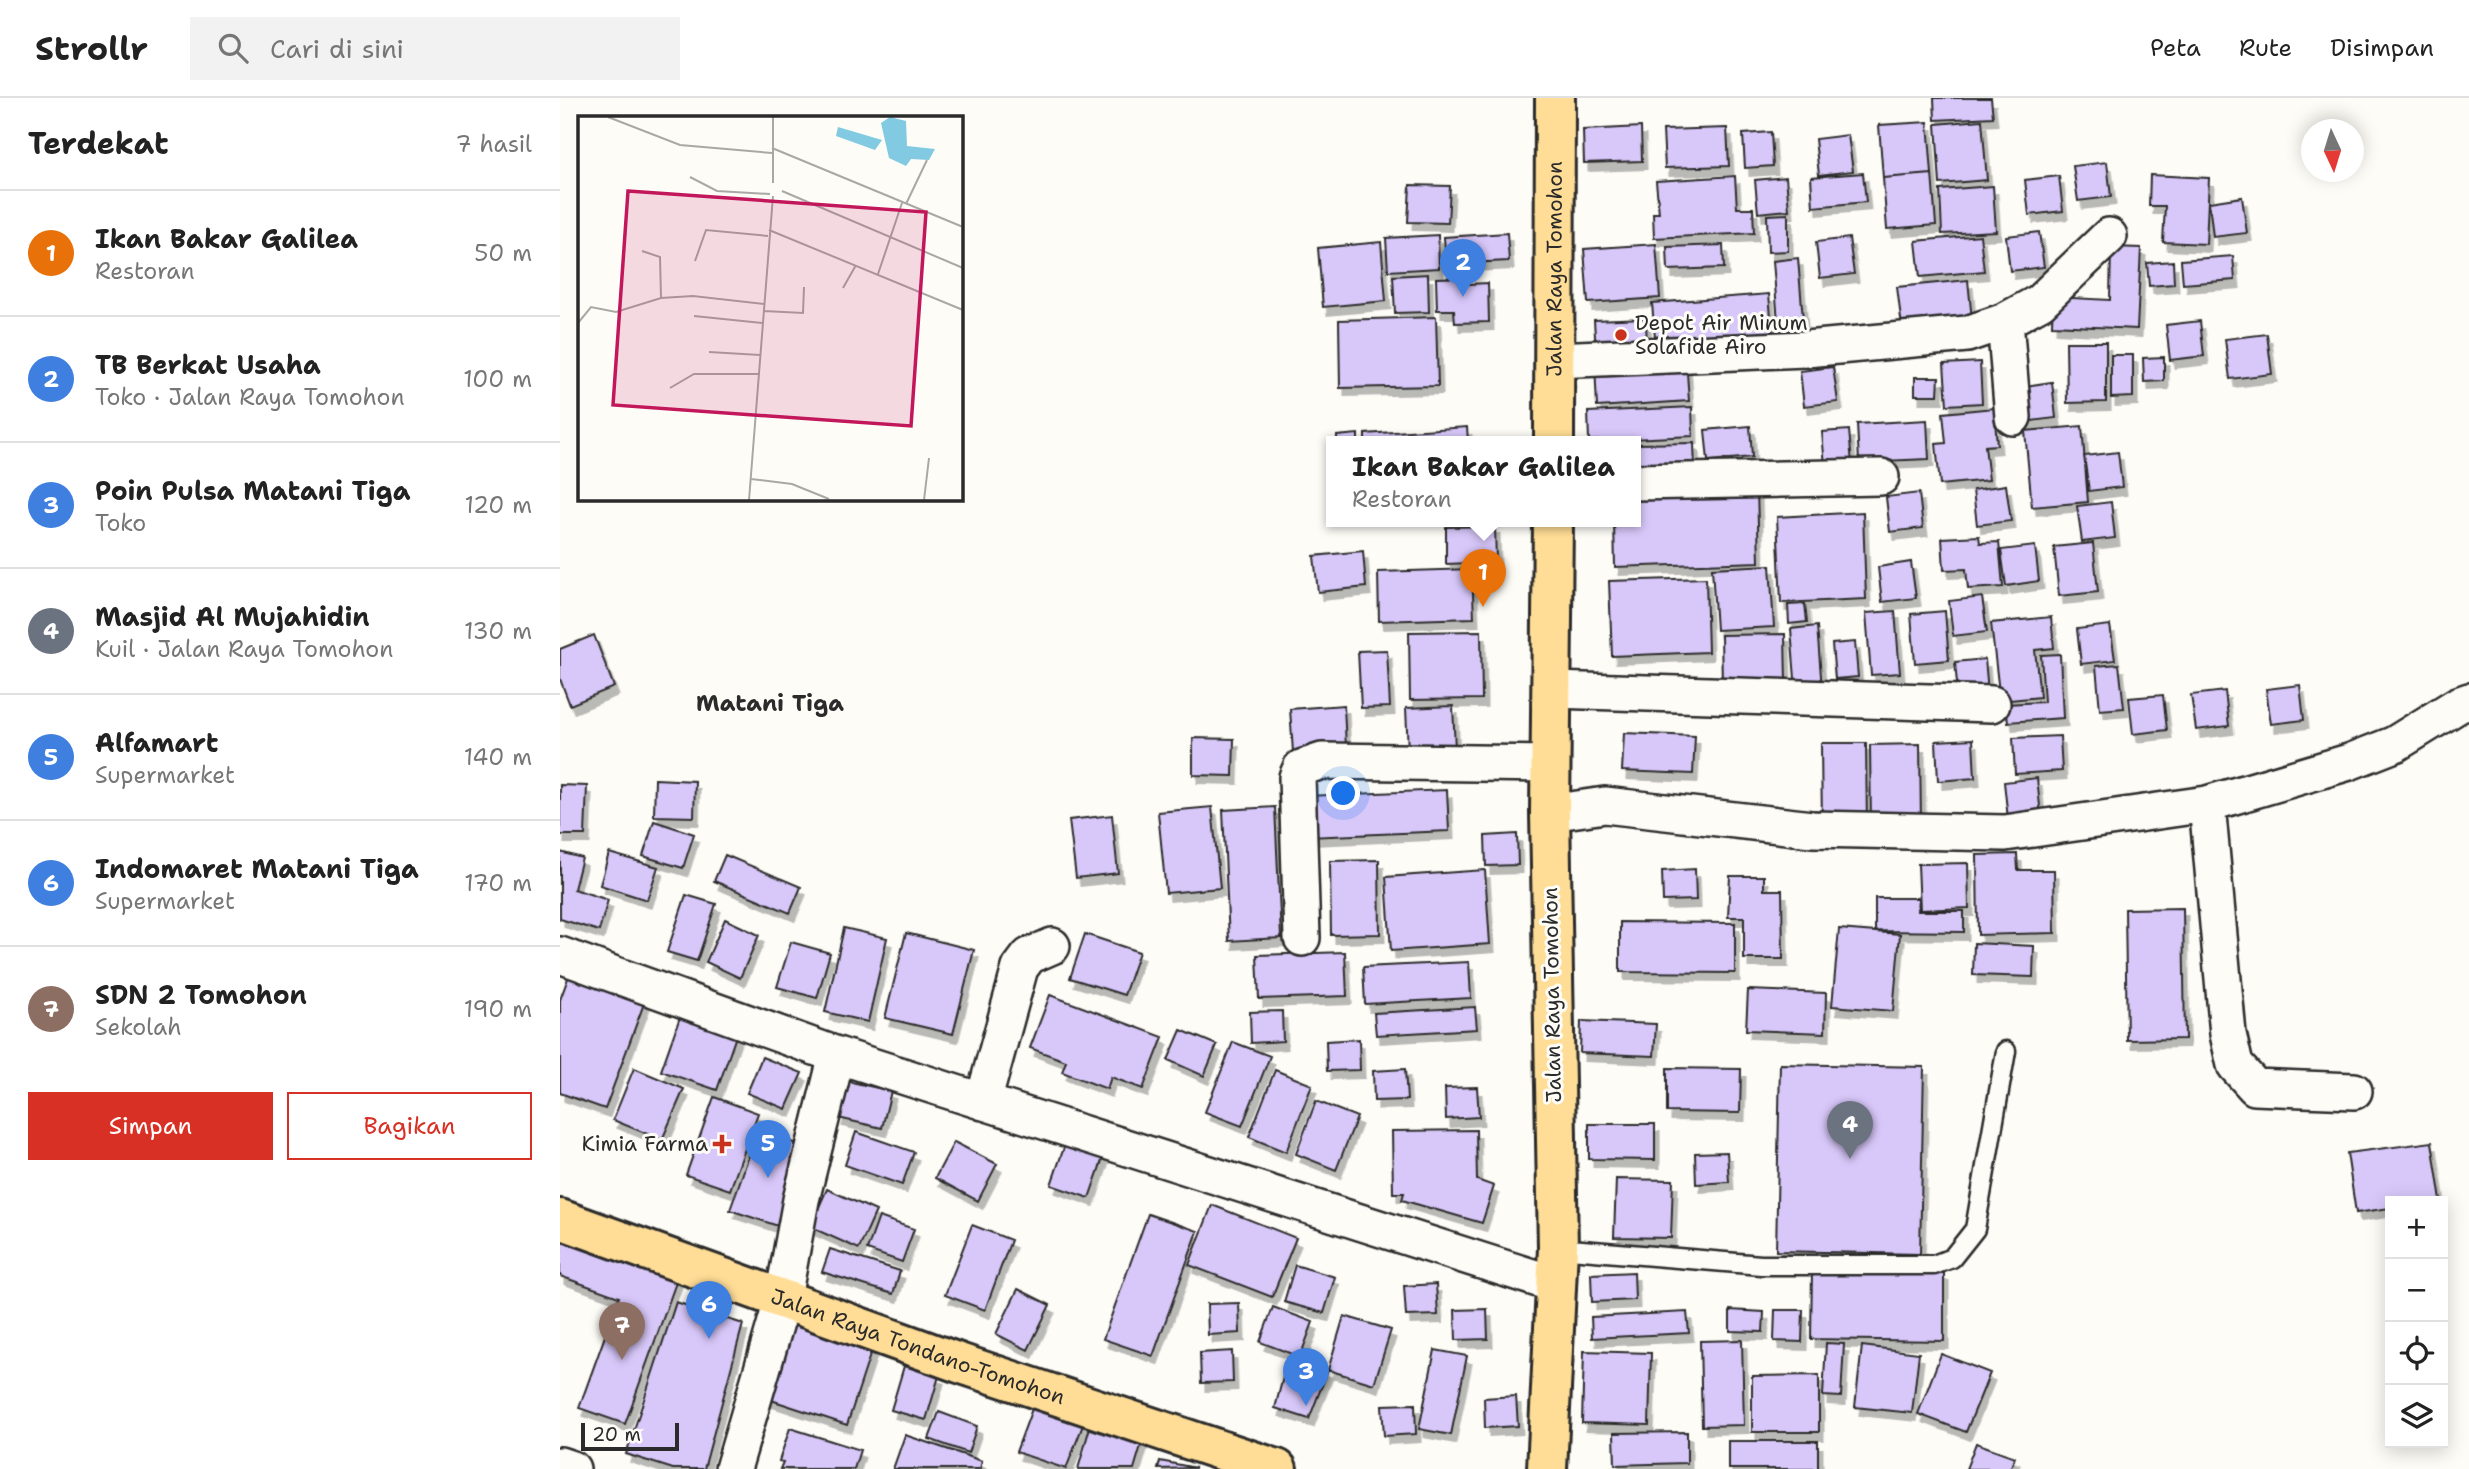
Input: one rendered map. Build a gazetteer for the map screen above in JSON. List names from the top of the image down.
{
  "streets": {
    "highway": ["Jalan Raya Tomohon", "Jalan Raya Tondano-Tomohon"]
  },
  "districts": ["Matani Tiga"],
  "places": {
    "other": ["Depot Air Minum Solafide Airo"],
    "health": ["Kimia Farma"]
  },
  "scale_bar": "20 m",
  "north": "bottom",
  "page": {
    "header": "Strollr",
    "search": "Cari di sini",
    "nav": ["Peta", "Rute", "Disimpan"],
    "heading": ["Terdekat", "7 hasil"],
    "list": [
      {
        "mark": "1",
        "name": "Ikan Bakar Galilea",
        "note": "Restoran",
        "value": "50 m"
      },
      {
        "mark": "2",
        "name": "TB Berkat Usaha",
        "note": "Toko · Jalan Raya Tomohon",
        "value": "100 m"
      },
      {
        "mark": "3",
        "name": "Poin Pulsa Matani Tiga",
        "note": "Toko",
        "value": "120 m"
      },
      {
        "mark": "4",
        "name": "Masjid Al Mujahidin",
        "note": "Kuil · Jalan Raya Tomohon",
        "value": "130 m"
      },
      {
        "mark": "5",
        "name": "Alfamart",
        "note": "Supermarket",
        "value": "140 m"
      },
      {
        "mark": "6",
        "name": "Indomaret Matani Tiga",
        "note": "Supermarket",
        "value": "170 m"
      },
      {
        "mark": "7",
        "name": "SDN 2 Tomohon",
        "note": "Sekolah",
        "value": "190 m"
      }
    ],
    "pins": [
      "2",
      "1",
      "4",
      "5",
      "6",
      "7",
      "3"
    ],
    "popup": ["Ikan Bakar Galilea", "Restoran"],
    "buttons": ["Simpan", "Bagikan"],
    "map_buttons": ["+", "−"],
    "scale": "20 m"
  }
}
